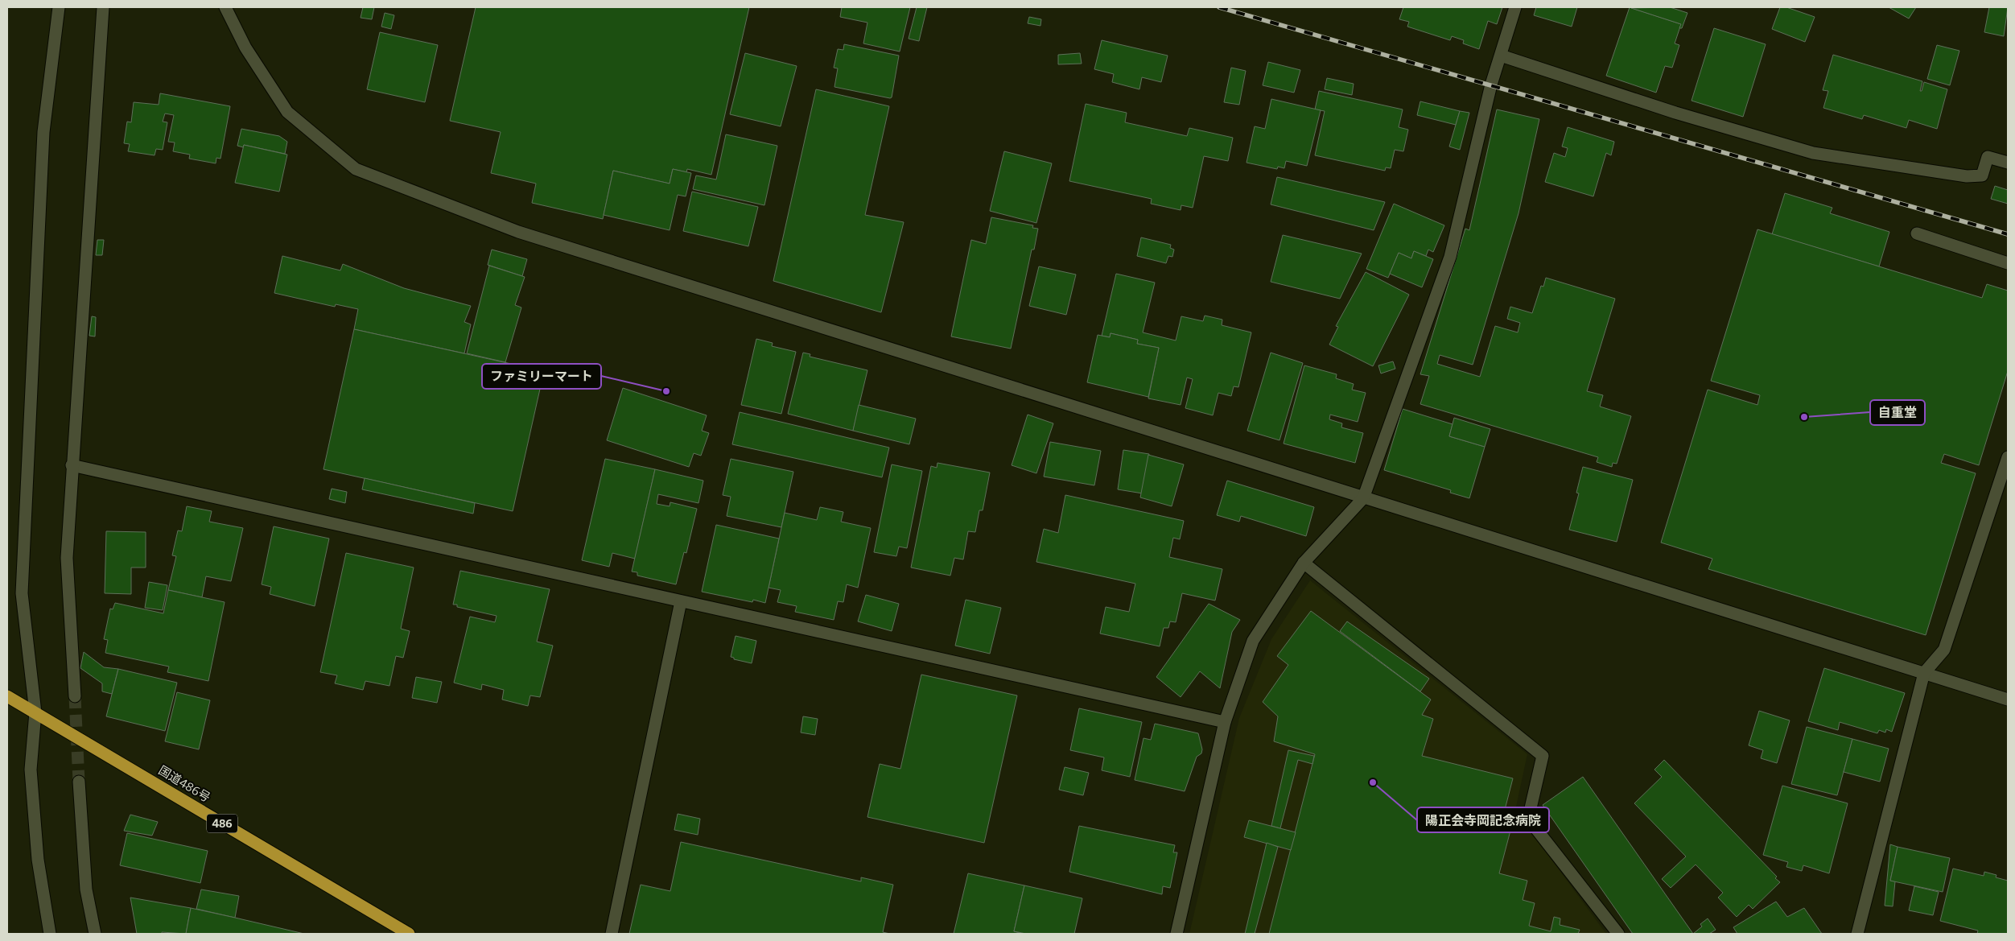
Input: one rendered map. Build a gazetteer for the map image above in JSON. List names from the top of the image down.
{
  "streets": {
    "highway": ["国道486号", "486"]
  },
  "places": ["ファミリーマート", "自重堂", "陽正会寺岡記念病院"]
}
